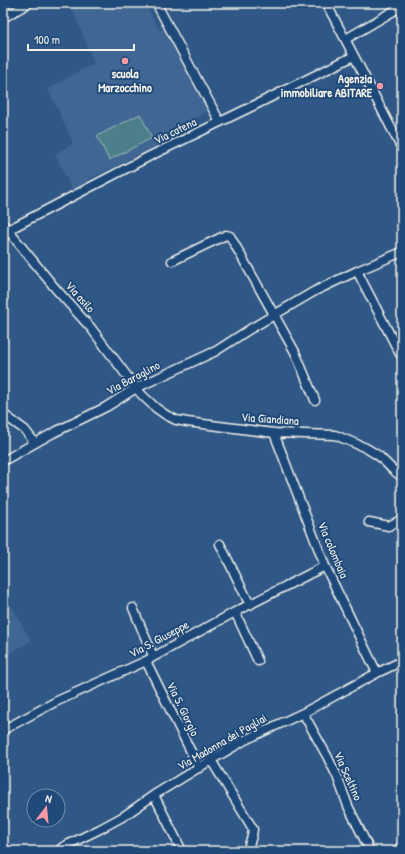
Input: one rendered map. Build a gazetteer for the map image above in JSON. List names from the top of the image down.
{
  "streets": {
    "street": [
      "Via catena",
      "Via asilo",
      "Via Baraglino",
      "Via Giandiana",
      "Via colombaia",
      "Via S. Giuseppe",
      "Via S. Giorgio",
      "Via Madonna dei Pagliai",
      "Via Sceltino"
    ]
  },
  "crossings": [
    ["Via catena", "Via asilo"],
    ["Via asilo", "Via Baraglino"],
    ["Via asilo", "Via Giandiana"],
    ["Via Baraglino", "Via Giandiana"],
    ["Via Giandiana", "Via colombaia"],
    ["Via colombaia", "Via S. Giuseppe"],
    ["Via colombaia", "Via Madonna dei Pagliai"],
    ["Via S. Giuseppe", "Via S. Giorgio"],
    ["Via S. Giorgio", "Via Madonna dei Pagliai"],
    ["Via Madonna dei Pagliai", "Via Sceltino"]
  ],
  "places": ["scuola Marzocchino", "Agenzia immobiliare ABITARE"],
  "scale_bar": "100 m",
  "north": "top"
}
